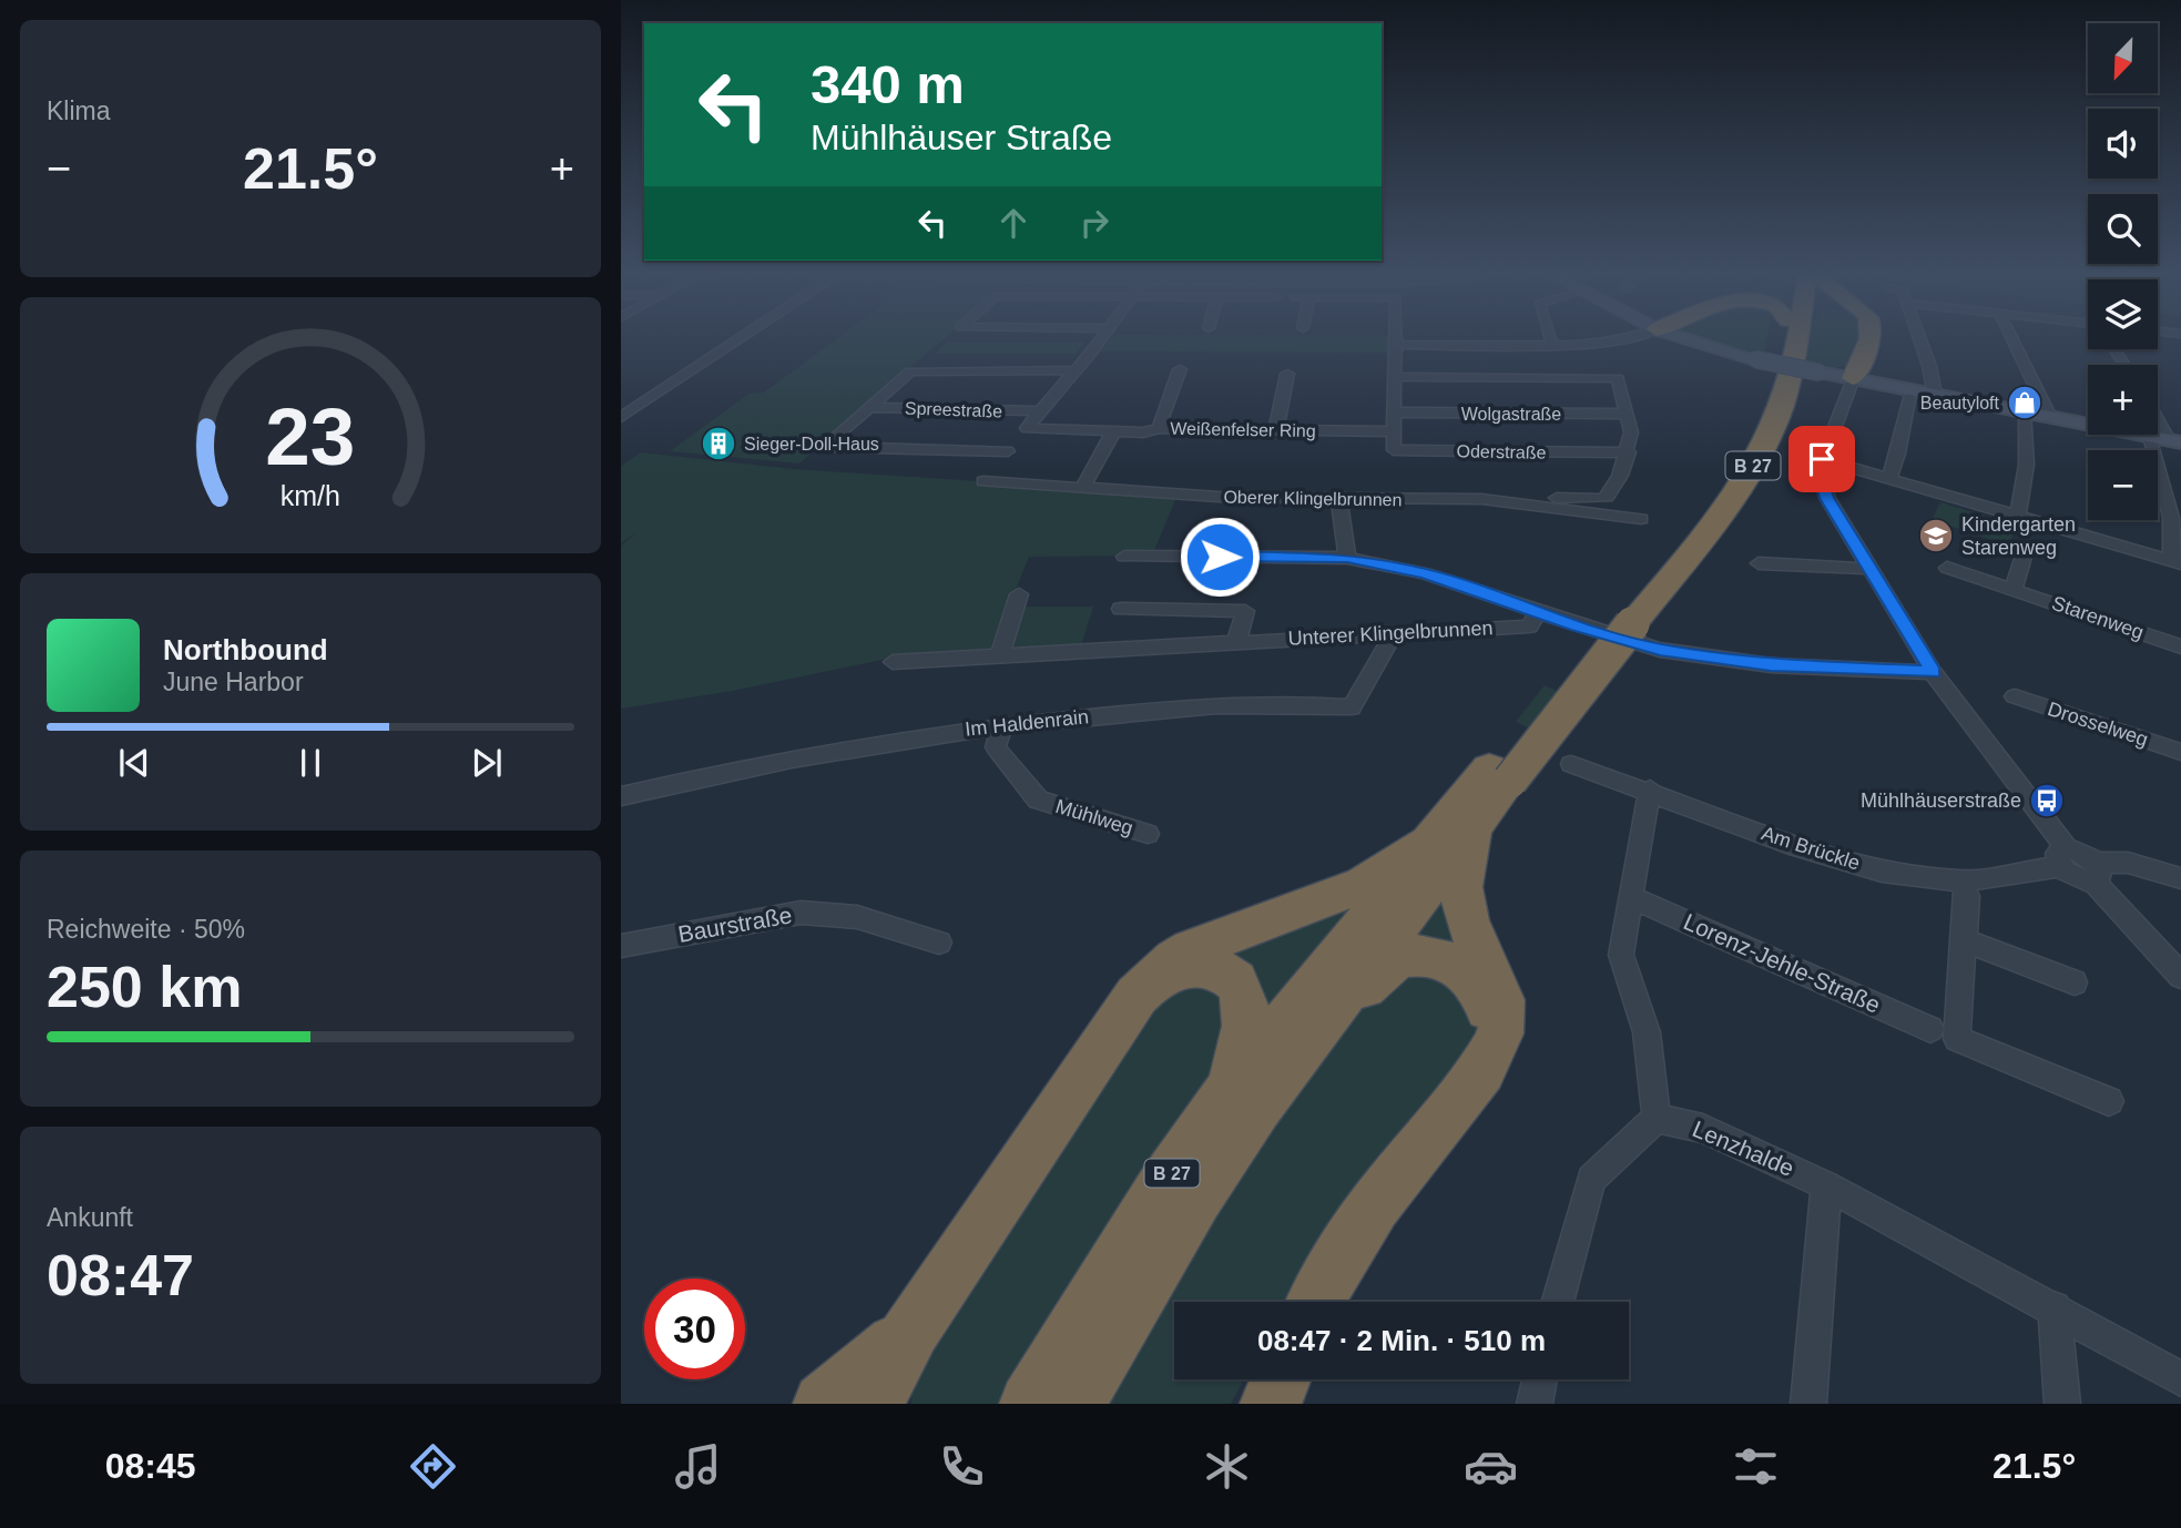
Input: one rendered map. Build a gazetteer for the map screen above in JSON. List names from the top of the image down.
{
  "streets": {
    "highway": ["B 27"],
    "street": [
      "Spreestraße",
      "Wolgastraße",
      "Weißenfelser Ring",
      "Oderstraße",
      "Oberer Klingelbrunnen",
      "Starenweg",
      "Unterer Klingelbrunnen",
      "Im Haldenrain",
      "Drosselweg",
      "Mühlweg",
      "Am Brückle",
      "Baurstraße",
      "Lorenz-Jehle-Straße",
      "Lenzhalde"
    ]
  },
  "crossings": [
    ["Weißenfelser Ring", "Oderstraße"],
    ["Unterer Klingelbrunnen", "Im Haldenrain"],
    ["Im Haldenrain", "Mühlweg"]
  ],
  "places": {
    "shop": ["Beautyloft"],
    "building": ["Sieger-Doll-Haus"],
    "school or university": ["Kindergarten Starenweg"],
    "bus stop": ["Mühlhäuserstraße"]
  },
  "north": "bottom left",
  "page": {
    "tile": [
      "Klima",
      ["Reichweite · 50%", "250 km"],
      ["Ankunft", "08:47"]
    ],
    "map_buttons": ["+", "−"],
    "turn": ["340 m", "Mühlhäuser Straße"],
    "heat": ["−", "21.5°", "+"],
    "song": ["Northbound", "June Harbor"],
    "limit": "30",
    "trip": "08:47 · 2 Min. · 510 m",
    "tabs": ["08:45", "21.5°"],
    "gauge": ["23", "km/h"]
  }
}
